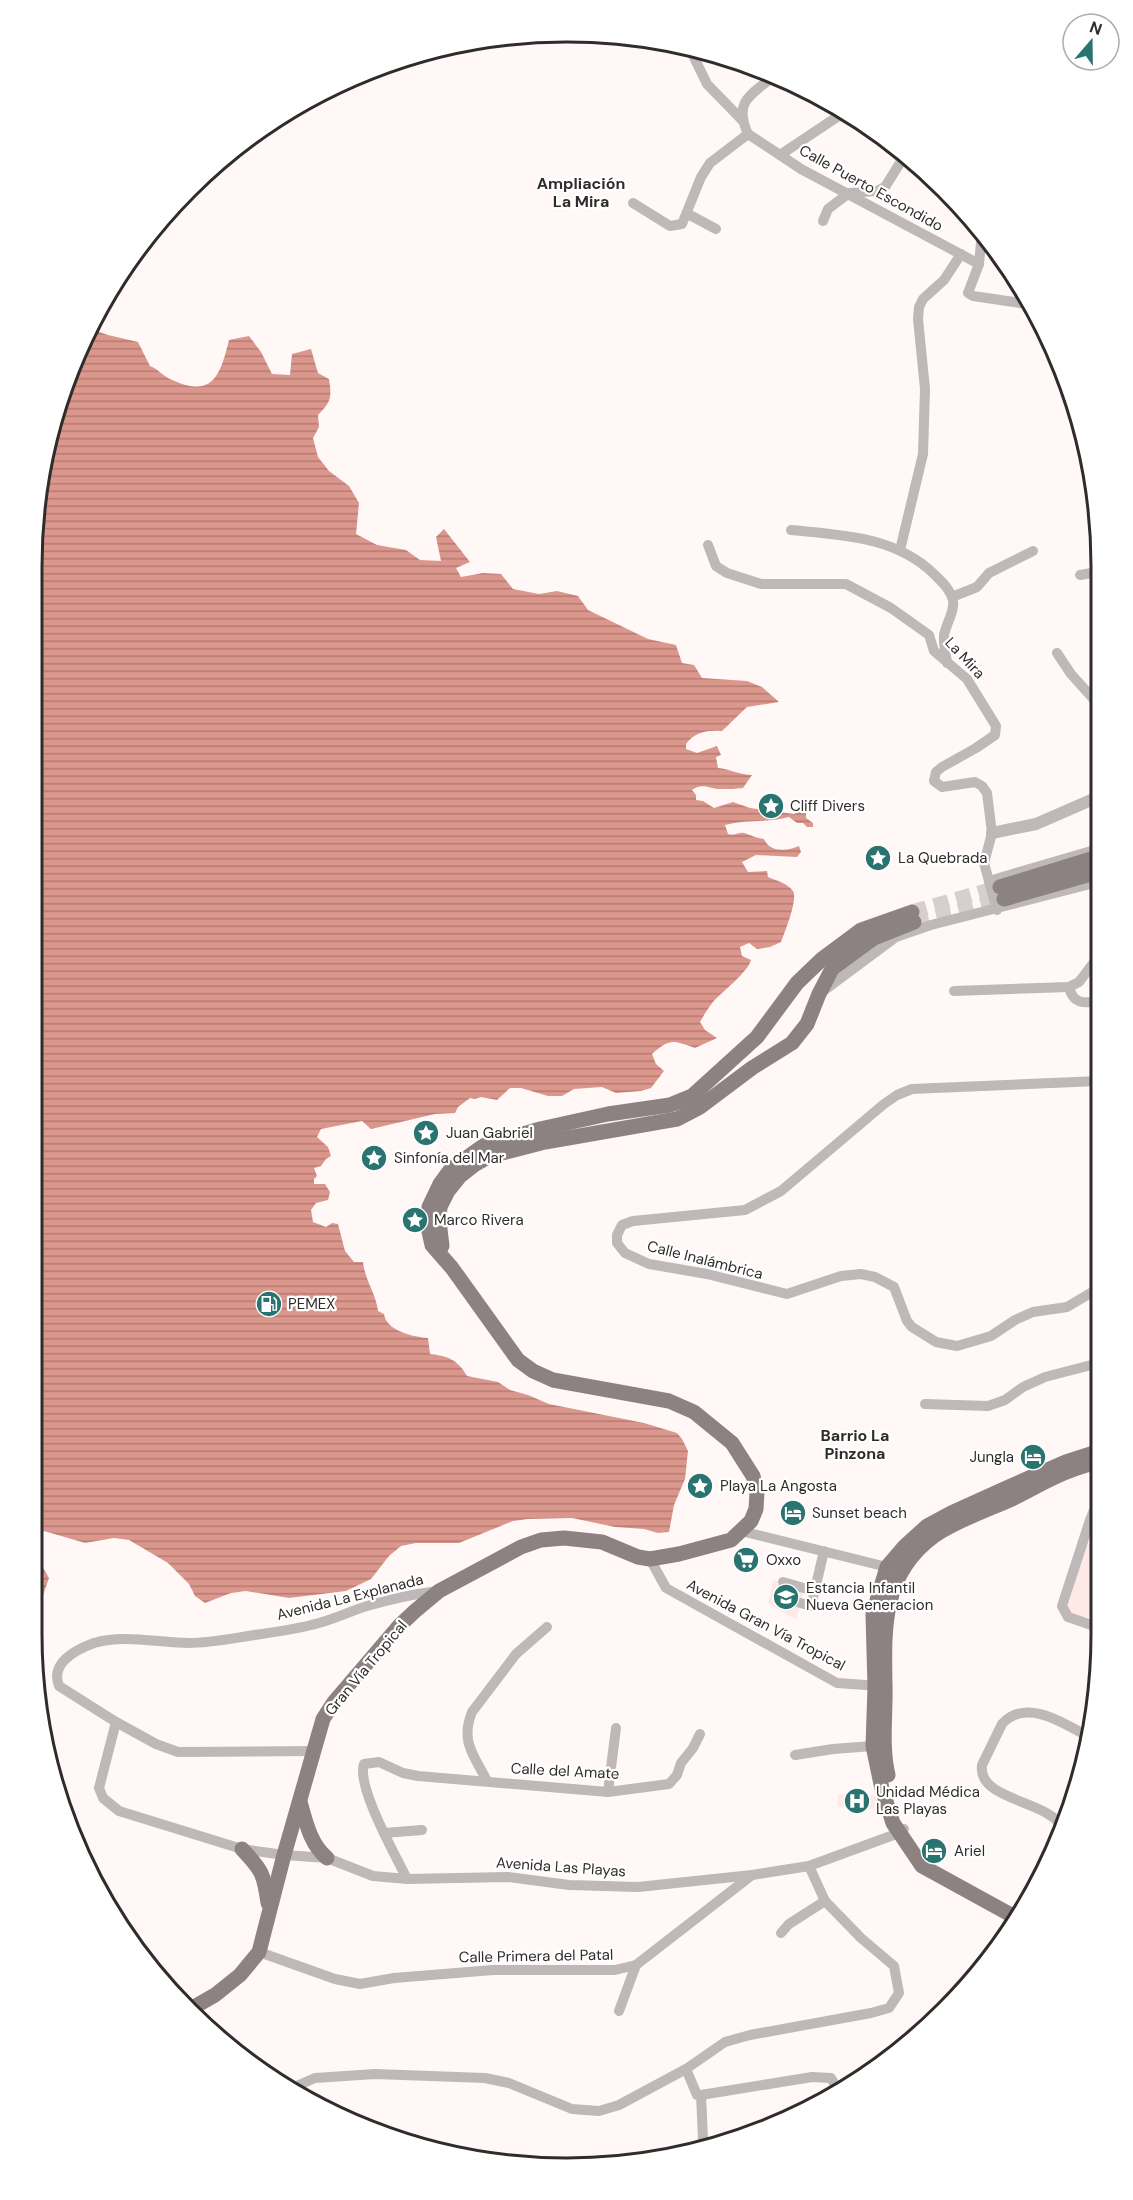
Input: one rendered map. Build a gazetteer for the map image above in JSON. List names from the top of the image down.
{
  "streets": {
    "main road": ["Gran Vía Tropical"],
    "street": [
      "Calle Puerto Escondido",
      "La Mira",
      "Calle Inalámbrica",
      "Avenida La Explanada",
      "Avenida Gran Vía Tropical",
      "Calle del Amate",
      "Avenida Las Playas",
      "Calle Primera del Patal"
    ]
  },
  "crossings": [
    ["Avenida La Explanada", "Gran Vía Tropical"],
    ["Avenida Gran Vía Tropical", "Gran Vía Tropical"],
    ["Gran Vía Tropical", "Avenida Las Playas"],
    ["Gran Vía Tropical", "Calle Primera del Patal"],
    ["Calle del Amate", "Avenida Las Playas"],
    ["Avenida Las Playas", "Calle Primera del Patal"]
  ],
  "districts": ["Ampliación La Mira", "Barrio La Pinzona"],
  "places": {
    "place": [
      "Cliff Divers",
      "La Quebrada",
      "Juan Gabriel",
      "Sinfonía del Mar",
      "Marco Rivera",
      "Playa La Angosta"
    ],
    "fuel station": ["PEMEX"],
    "hotel": ["Jungla", "Sunset beach", "Ariel"],
    "supermarket": ["Oxxo"],
    "school or university": ["Estancia Infantil Nueva Generacion"],
    "hospital": ["Unidad Médica Las Playas"]
  },
  "north": "top"
}
